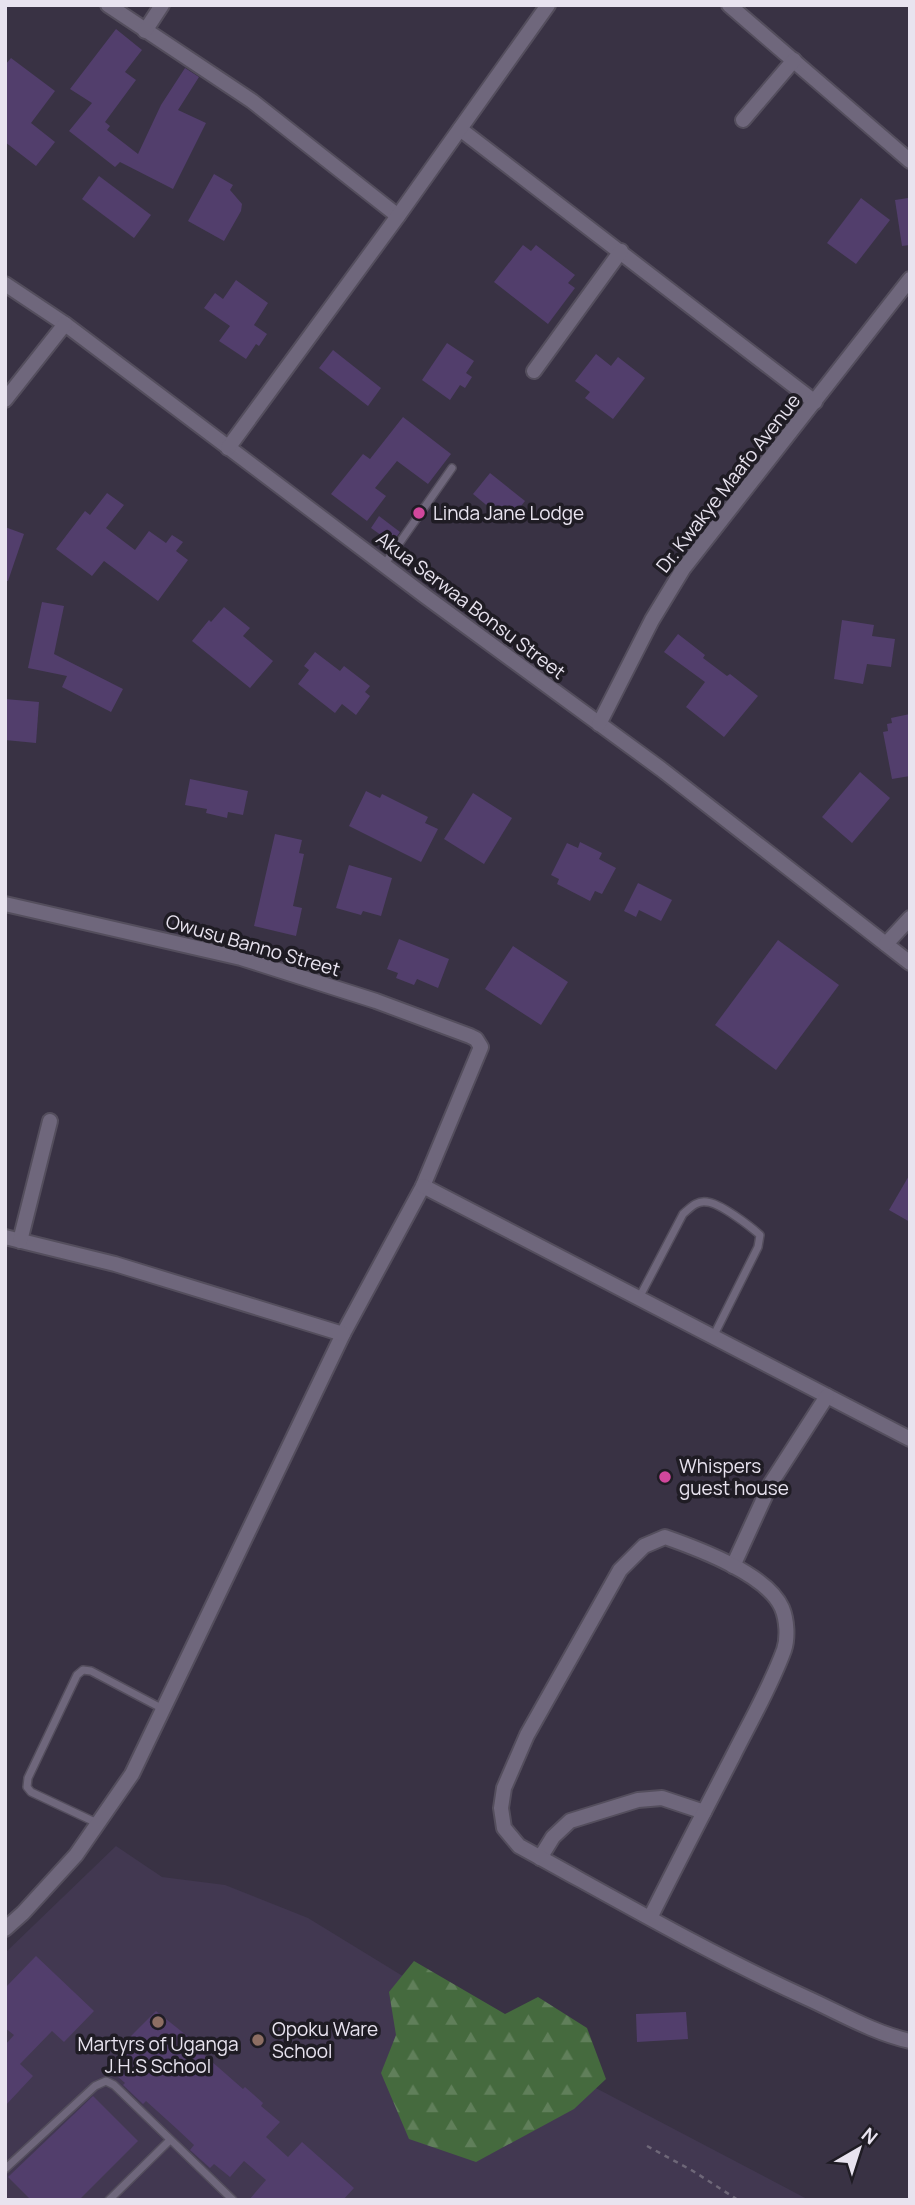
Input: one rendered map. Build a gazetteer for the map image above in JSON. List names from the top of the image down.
{
  "streets": {
    "street": ["Dr. Kwakye Maafo Avenue", "Akua Serwaa Bonsu Street", "Owusu Banno Street"]
  },
  "crossings": [
    ["Dr. Kwakye Maafo Avenue", "Akua Serwaa Bonsu Street"]
  ],
  "places": [
    "Linda Jane Lodge",
    "Whispers guest house",
    "Martyrs of Uganga J.H.S School",
    "Opoku Ware School"
  ],
  "north": "top right"
}
